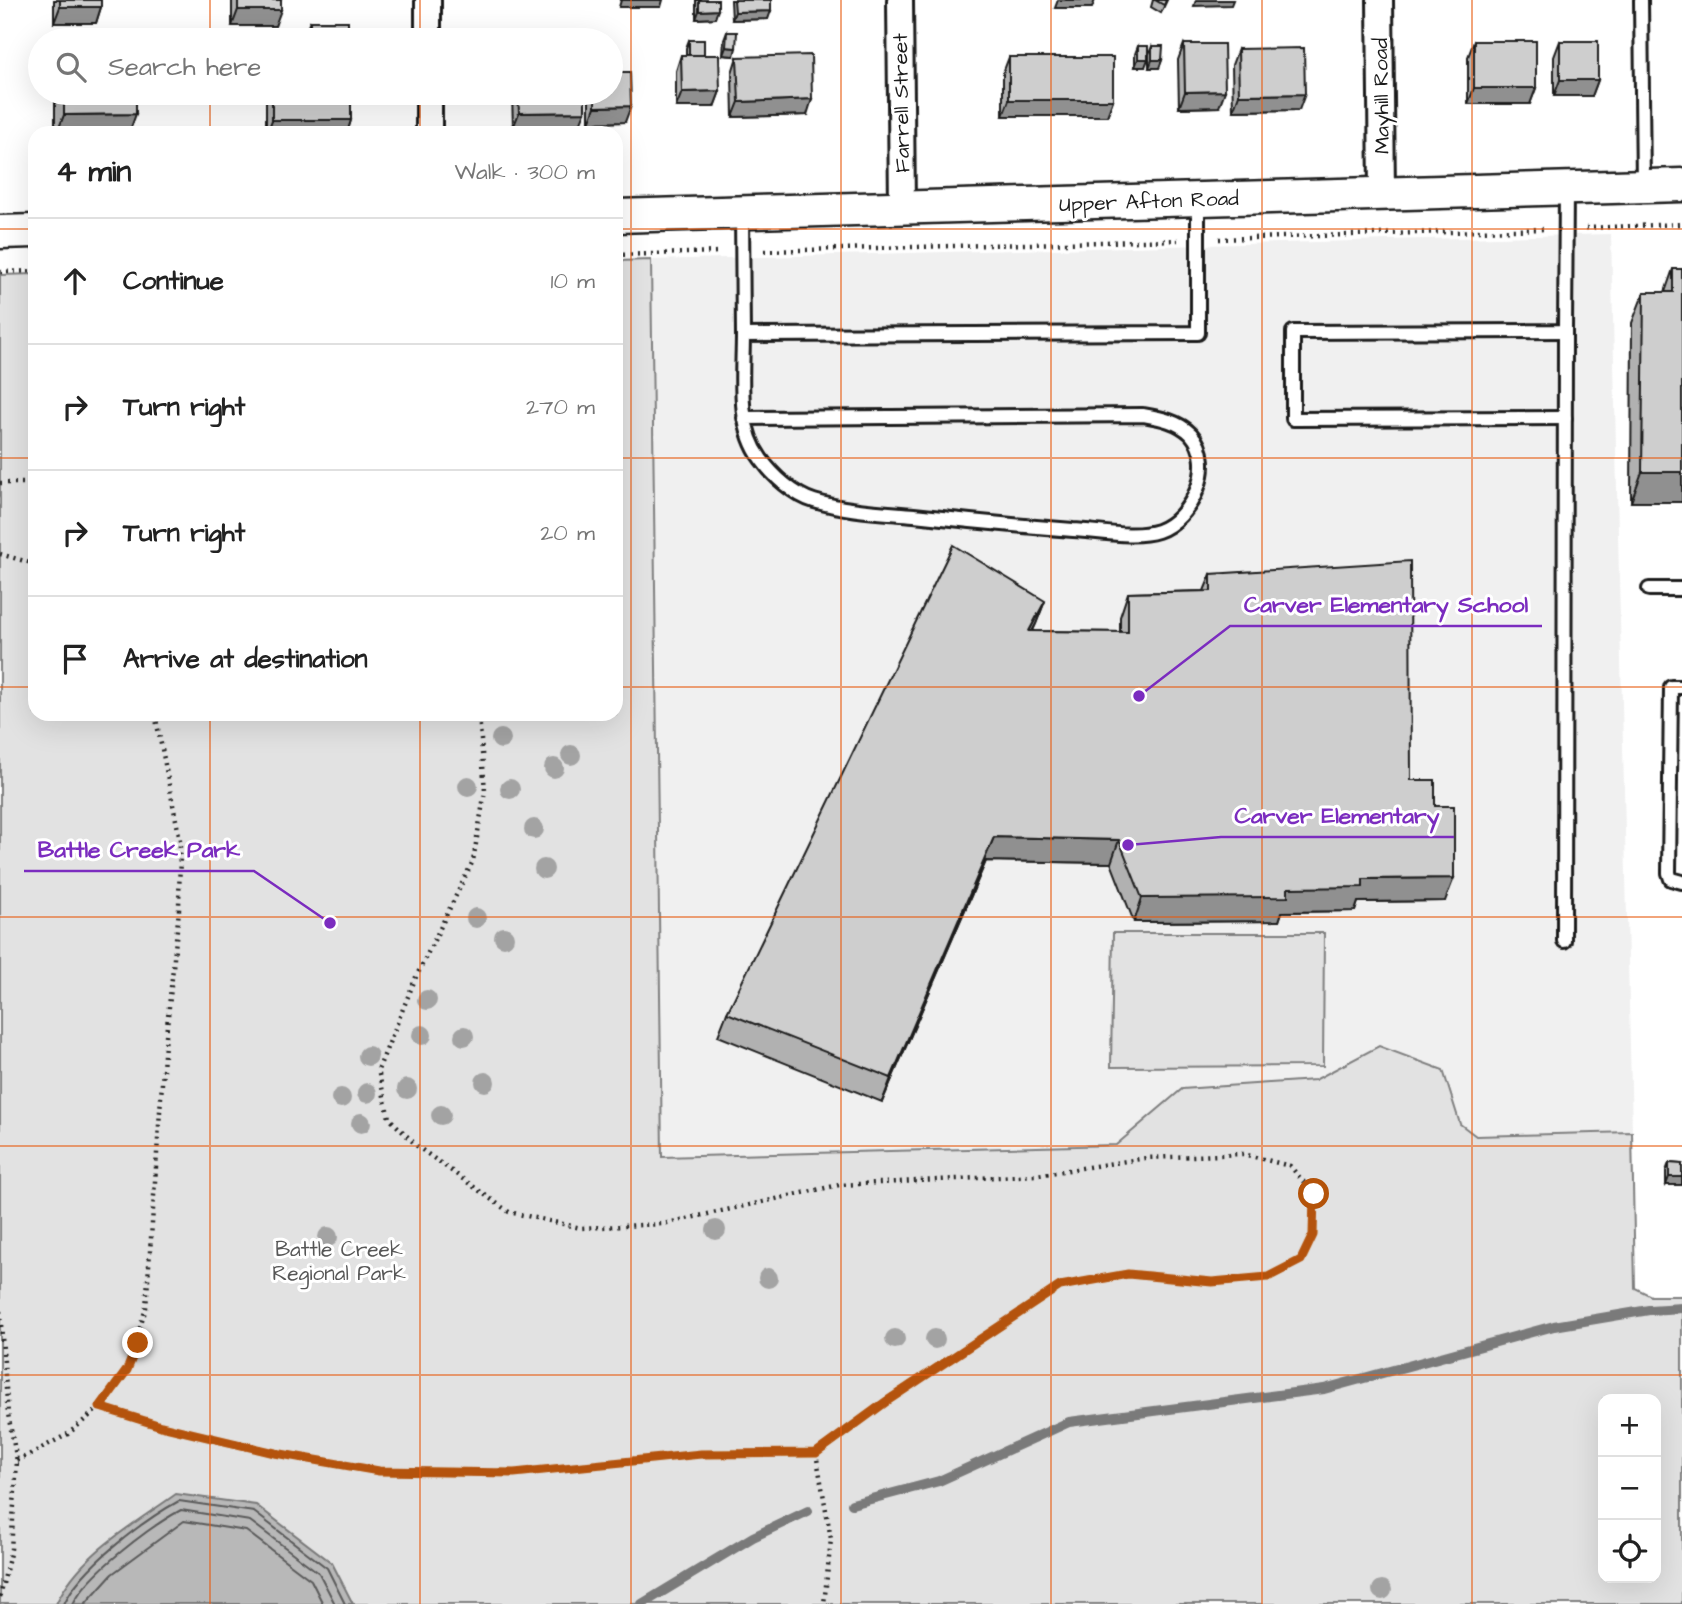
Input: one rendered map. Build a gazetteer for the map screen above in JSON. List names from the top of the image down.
{
  "streets": {
    "street": ["Mayhill Road", "Farrell Street", "Upper Afton Road"]
  },
  "crossings": [
    ["Mayhill Road", "Upper Afton Road"],
    ["Farrell Street", "Upper Afton Road"]
  ],
  "parks": ["Battle Creek Regional Park"],
  "places": ["Carver Elementary School", "Carver Elementary", "Battle Creek Park"],
  "page": {
    "search": "Search here",
    "heading": ["4 min", "Walk · 300 m"],
    "list": [
      ["Continue", "10 m"],
      ["Turn right", "270 m"],
      ["Turn right", "20 m"],
      "Arrive at destination"
    ],
    "map_buttons": ["+", "−"]
  }
}
